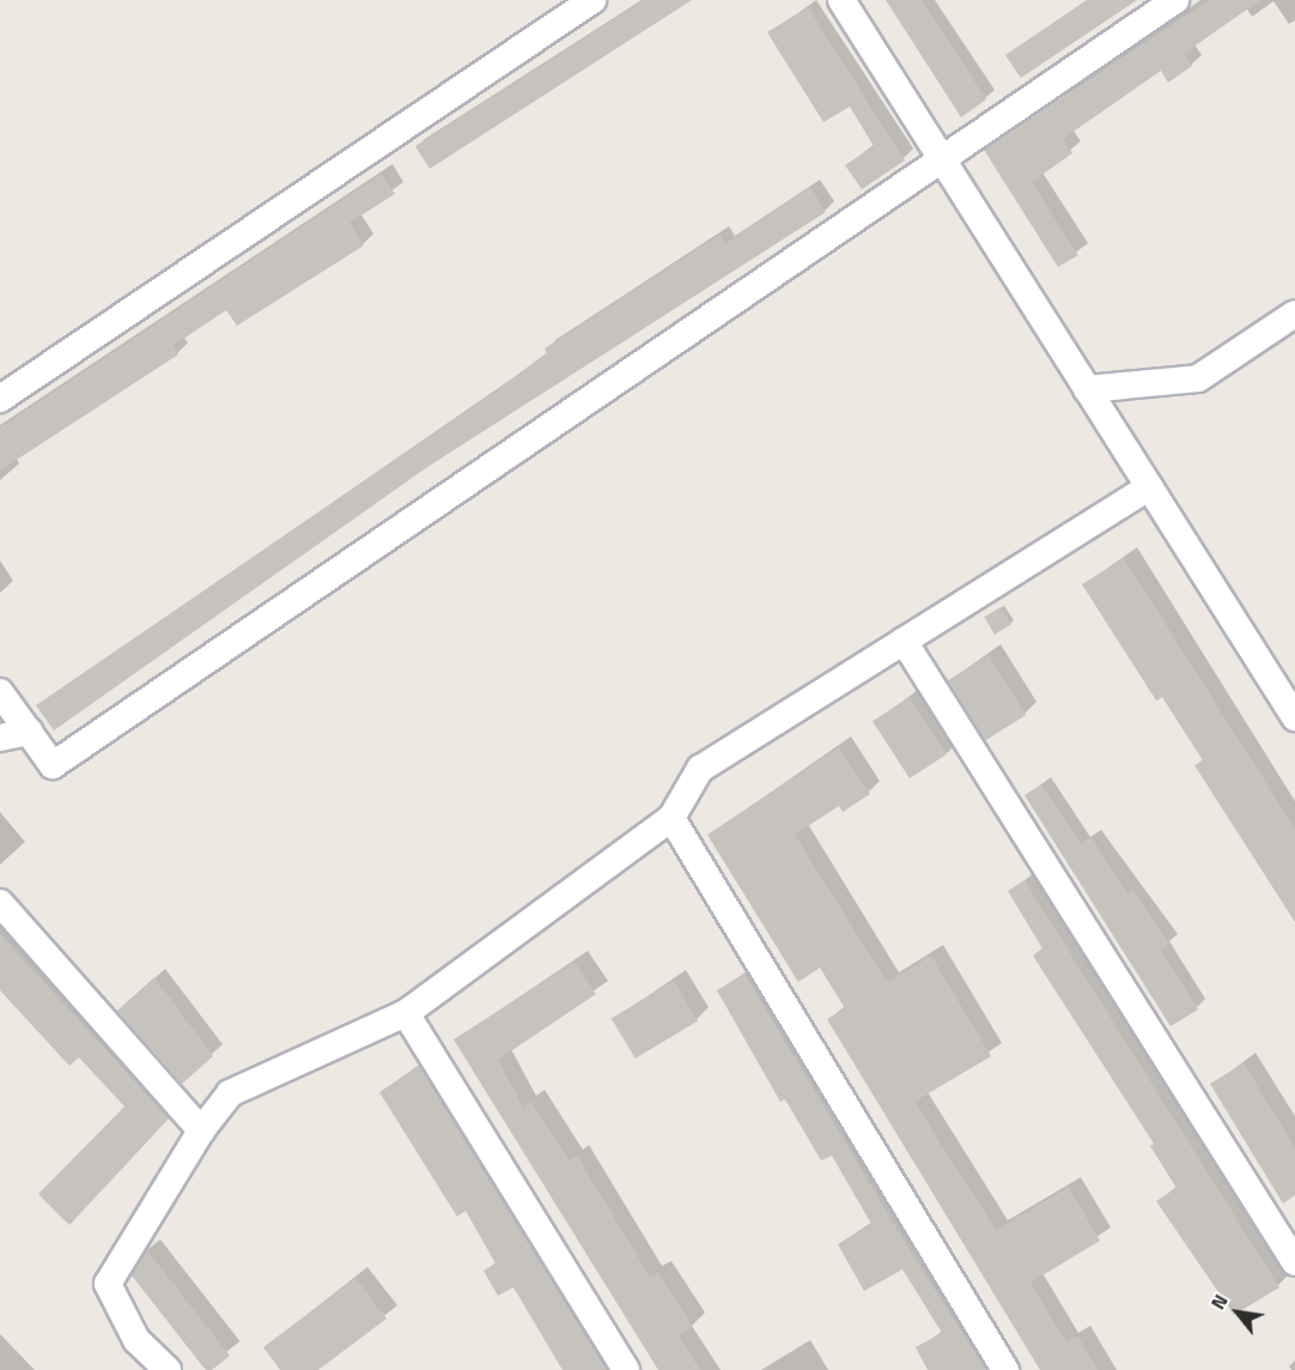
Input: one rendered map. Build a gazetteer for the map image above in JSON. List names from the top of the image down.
{
  "north": "top left"
}
